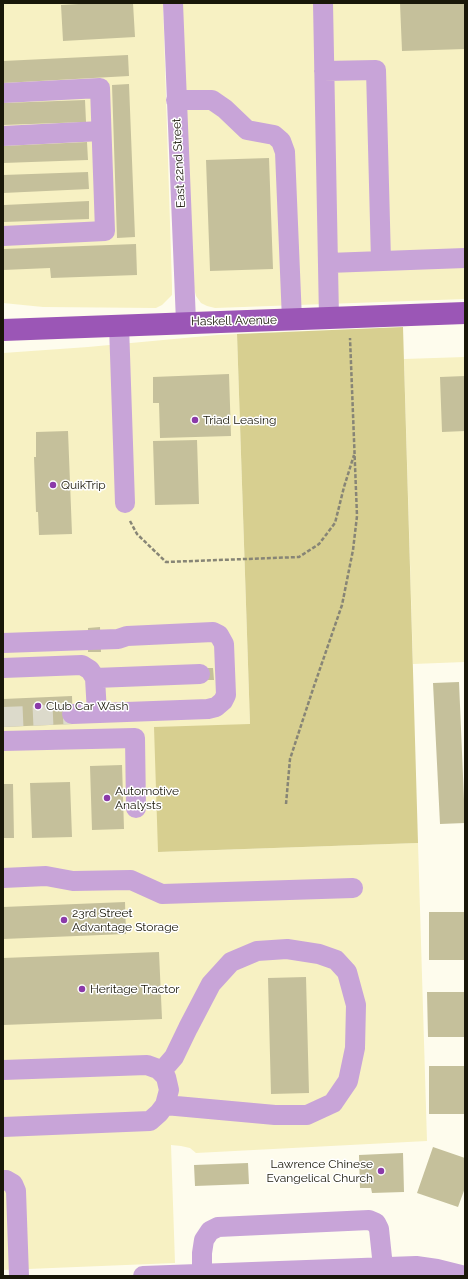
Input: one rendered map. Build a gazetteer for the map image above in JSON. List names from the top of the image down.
{
  "streets": {
    "main road": ["Haskell Avenue"],
    "street": ["East 22nd Street"]
  },
  "crossings": [
    ["East 22nd Street", "Haskell Avenue"]
  ],
  "places": [
    "Triad Leasing",
    "QuikTrip",
    "Club Car Wash",
    "Automotive Analysts",
    "23rd Street Advantage Storage",
    "Heritage Tractor",
    "Lawrence Chinese Evangelical Church"
  ]
}
